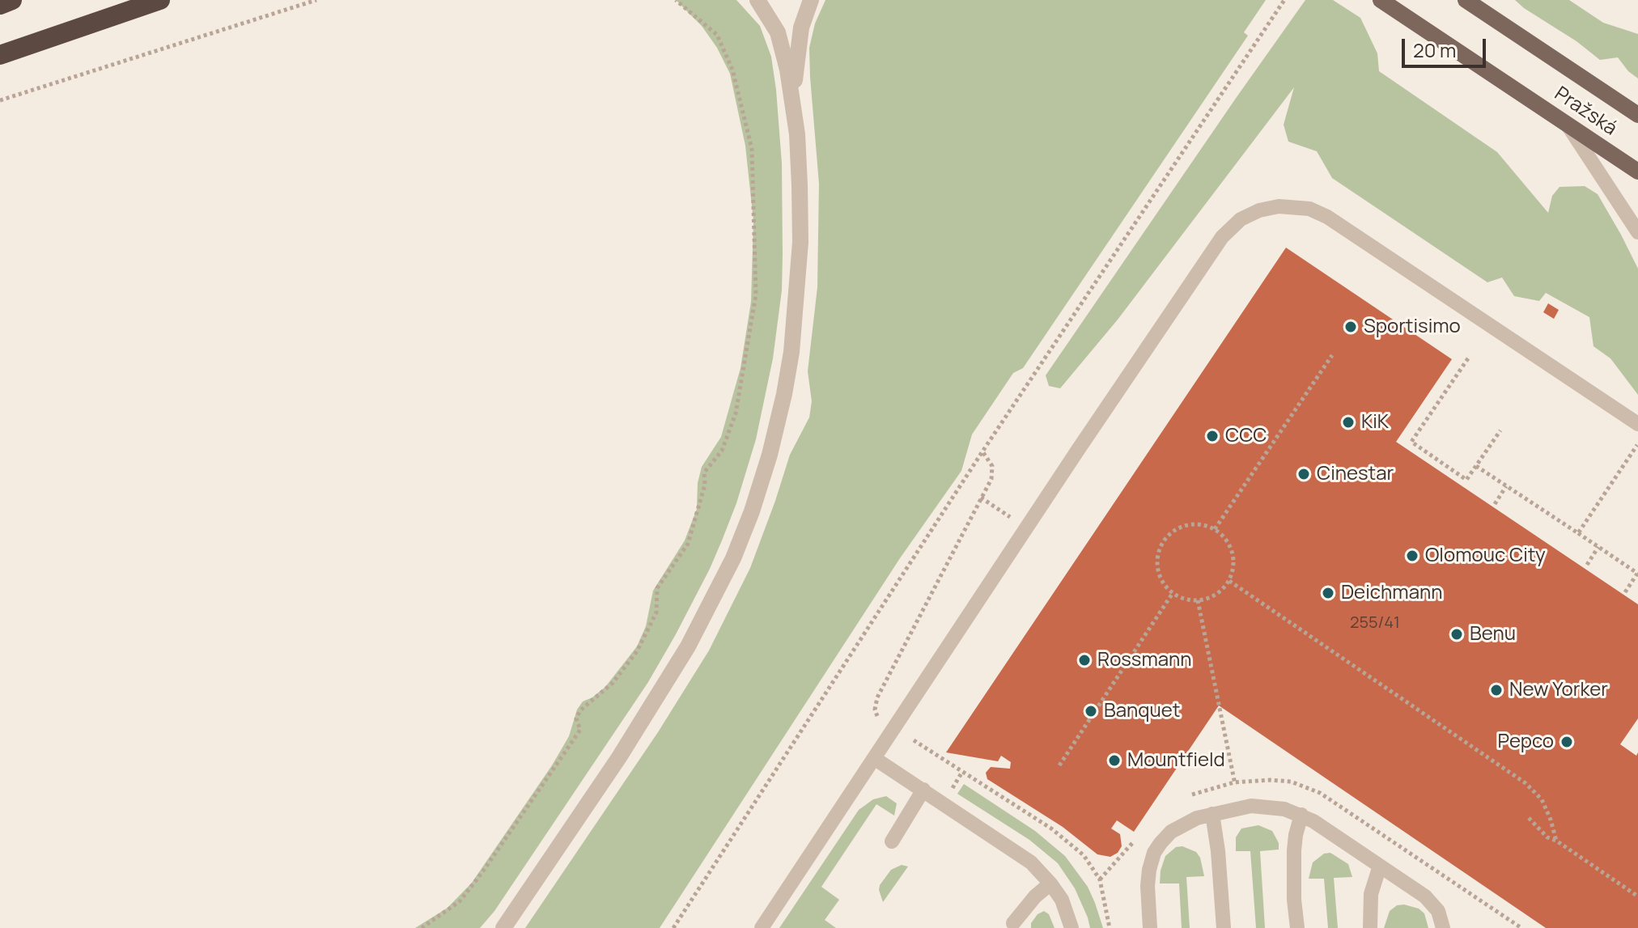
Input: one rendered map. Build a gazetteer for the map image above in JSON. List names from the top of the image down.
{
  "streets": {
    "main road": ["Pražská"]
  },
  "places": [
    "Sportisimo",
    "KiK",
    "CCC",
    "Cinestar",
    "Olomouc City",
    "Deichmann",
    "Benu",
    "Rossmann",
    "New Yorker",
    "Banquet",
    "Pepco",
    "Mountfield"
  ],
  "house_numbers": ["255/41"],
  "scale_bar": "20 m"
}
